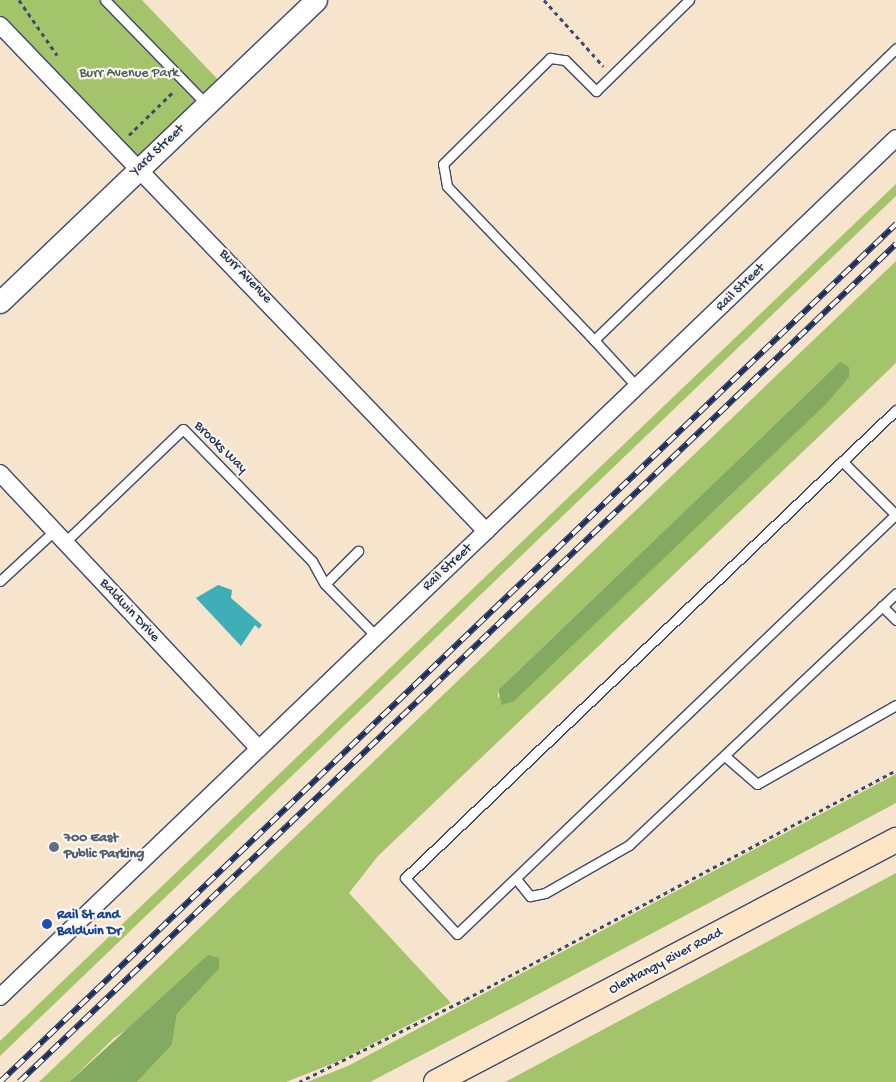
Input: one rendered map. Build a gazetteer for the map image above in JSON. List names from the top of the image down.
{
  "streets": {
    "main road": ["Olentangy River Road"],
    "street": [
      "Yard Street",
      "Burr Avenue",
      "Rail Street",
      "Baldwin Drive"
    ],
    "lane": ["Brooks Way"]
  },
  "crossings": [
    ["Yard Street", "Burr Avenue"],
    ["Burr Avenue", "Rail Street"],
    ["Rail Street", "Baldwin Drive"],
    ["Brooks Way", "Baldwin Drive"]
  ],
  "parks": ["Burr Avenue Park"],
  "places": ["700 East Public Parking", "Rail St and Baldwin Dr"]
}
